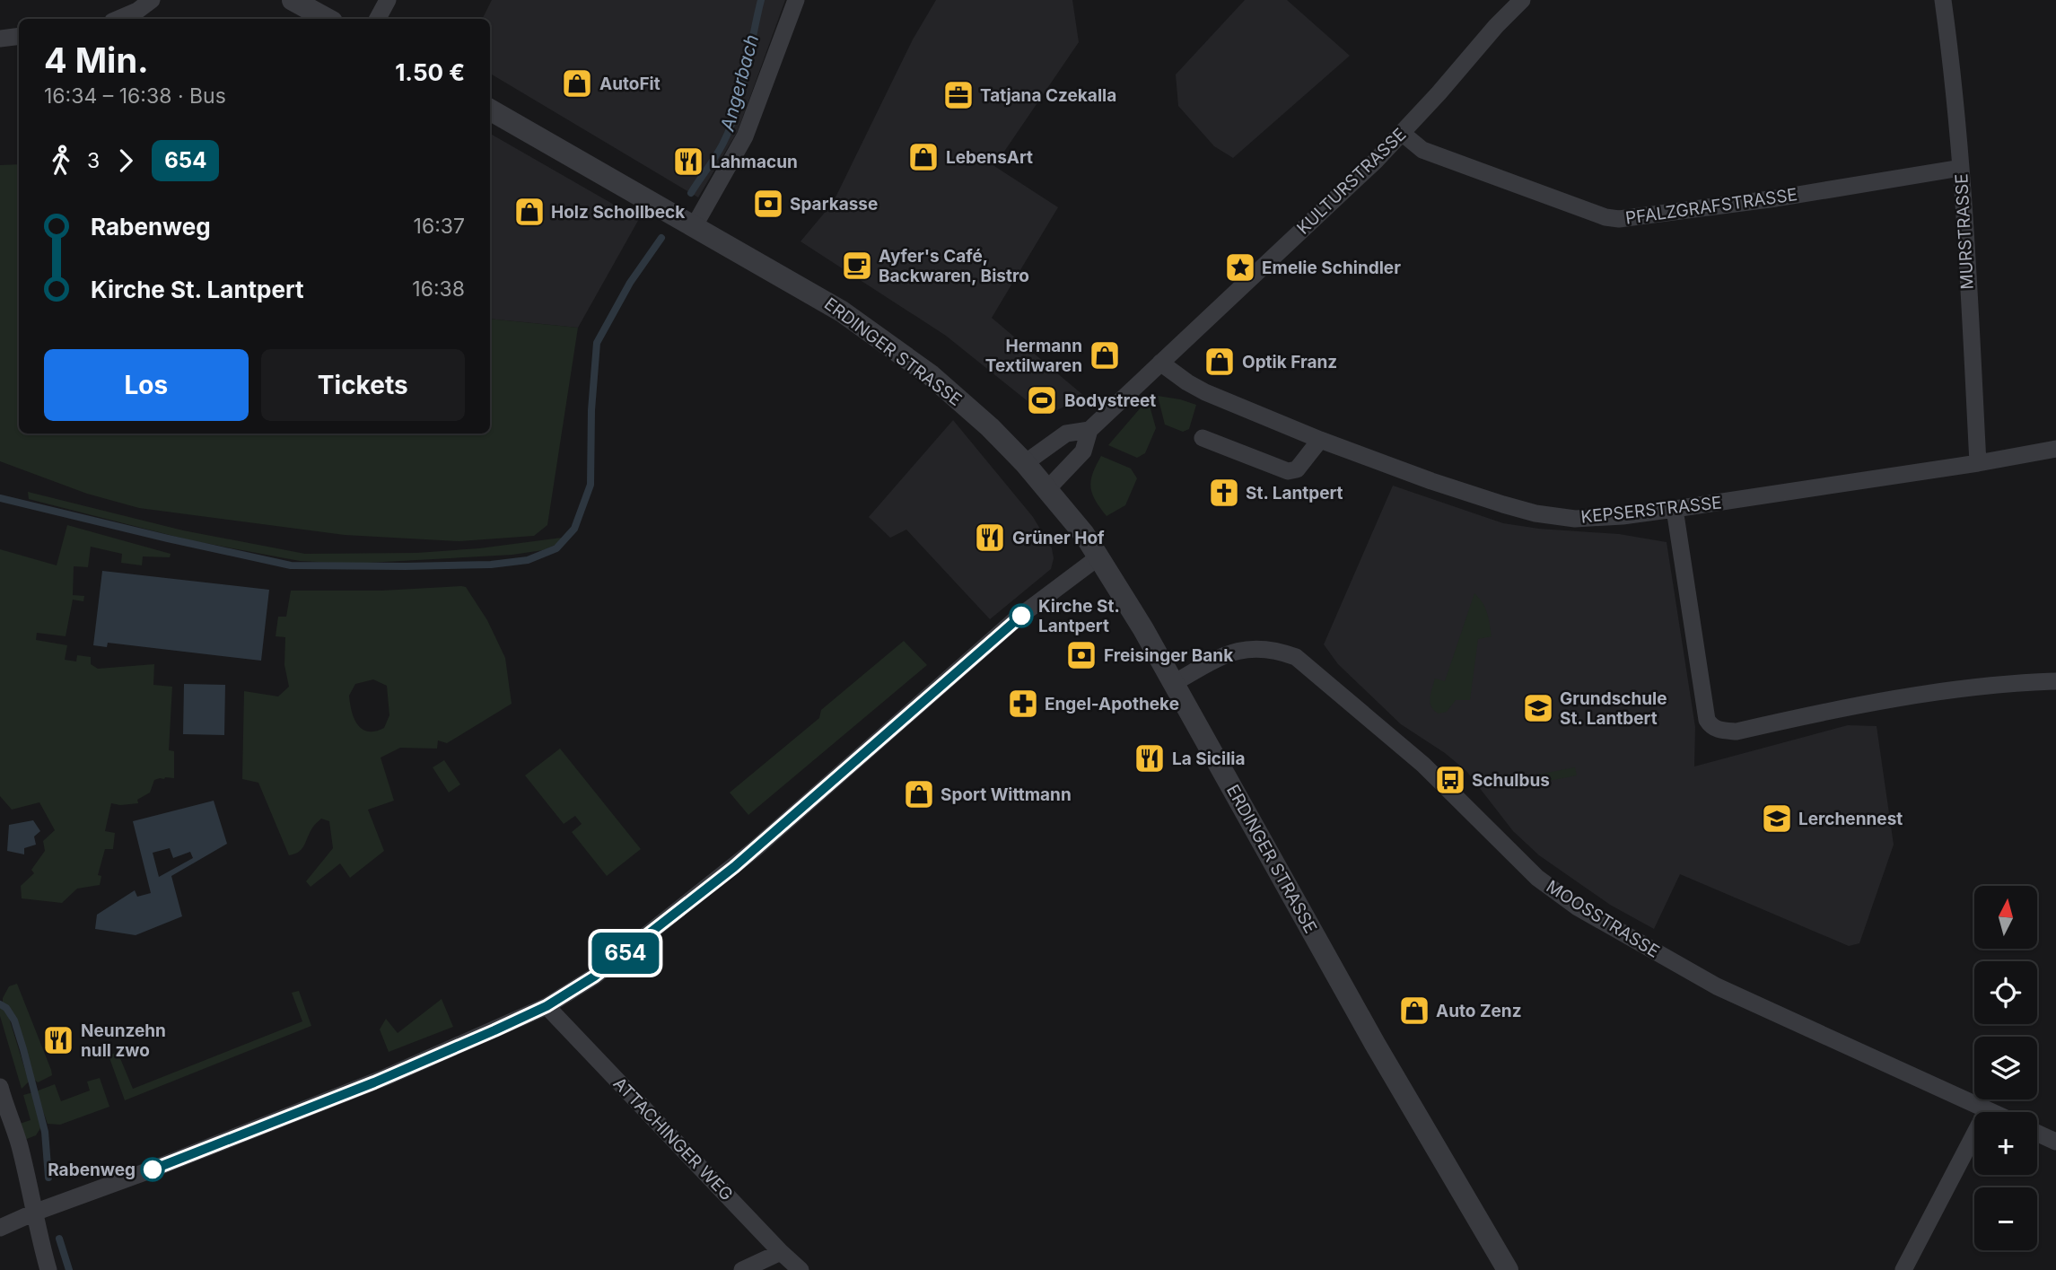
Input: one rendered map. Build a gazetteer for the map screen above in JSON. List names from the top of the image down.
{
  "streets": {
    "street": [
      "KULTURSTRASSE",
      "PFALZGRAFSTRASSE",
      "MURSTRASSE",
      "ERDINGER STRASSE",
      "KEPSERSTRASSE",
      "MOOSSTRASSE",
      "ATTACHINGER WEG"
    ]
  },
  "crossings": [
    ["KULTURSTRASSE", "PFALZGRAFSTRASSE"],
    ["KULTURSTRASSE", "ERDINGER STRASSE"],
    ["KULTURSTRASSE", "KEPSERSTRASSE"],
    ["PFALZGRAFSTRASSE", "MURSTRASSE"],
    ["MURSTRASSE", "KEPSERSTRASSE"],
    ["ERDINGER STRASSE", "MOOSSTRASSE"]
  ],
  "water": ["Angerbach"],
  "places": {
    "shop": [
      "AutoFit",
      "LebensArt",
      "Holz Schollbeck",
      "Hermann Textilwaren",
      "Optik Franz",
      "Sport Wittmann",
      "Auto Zenz"
    ],
    "office": ["Tatjana Czekalla"],
    "restaurant": [
      "Lahmacun",
      "Grüner Hof",
      "La Sicilia",
      "Neunzehn null zwo"
    ],
    "bank": ["Sparkasse", "Freisinger Bank"],
    "cafe": ["Ayfer's Café, Backwaren, Bistro"],
    "place": ["Emelie Schindler"],
    "sports": ["Bodystreet"],
    "church": ["St. Lantpert"],
    "other": ["Kirche St. Lantpert", "Rabenweg"],
    "pharmacy": ["Engel-Apotheke"],
    "school or university": ["Grundschule St. Lantbert", "Lerchennest"],
    "bus stop": ["Schulbus"]
  },
  "lines": ["bus line 654"],
  "north": "top",
  "page": {
    "on_map": "654",
    "heading": ["4 Min.", "16:34 – 16:38 · Bus", "1.50 €"],
    "legs": ["3", "654"],
    "list": [
      {
        "name": "Rabenweg",
        "value": "16:37"
      },
      {
        "name": "Kirche St. Lantpert",
        "value": "16:38"
      }
    ],
    "buttons": ["Los", "Tickets"],
    "map_buttons": ["+", "−"]
  }
}
